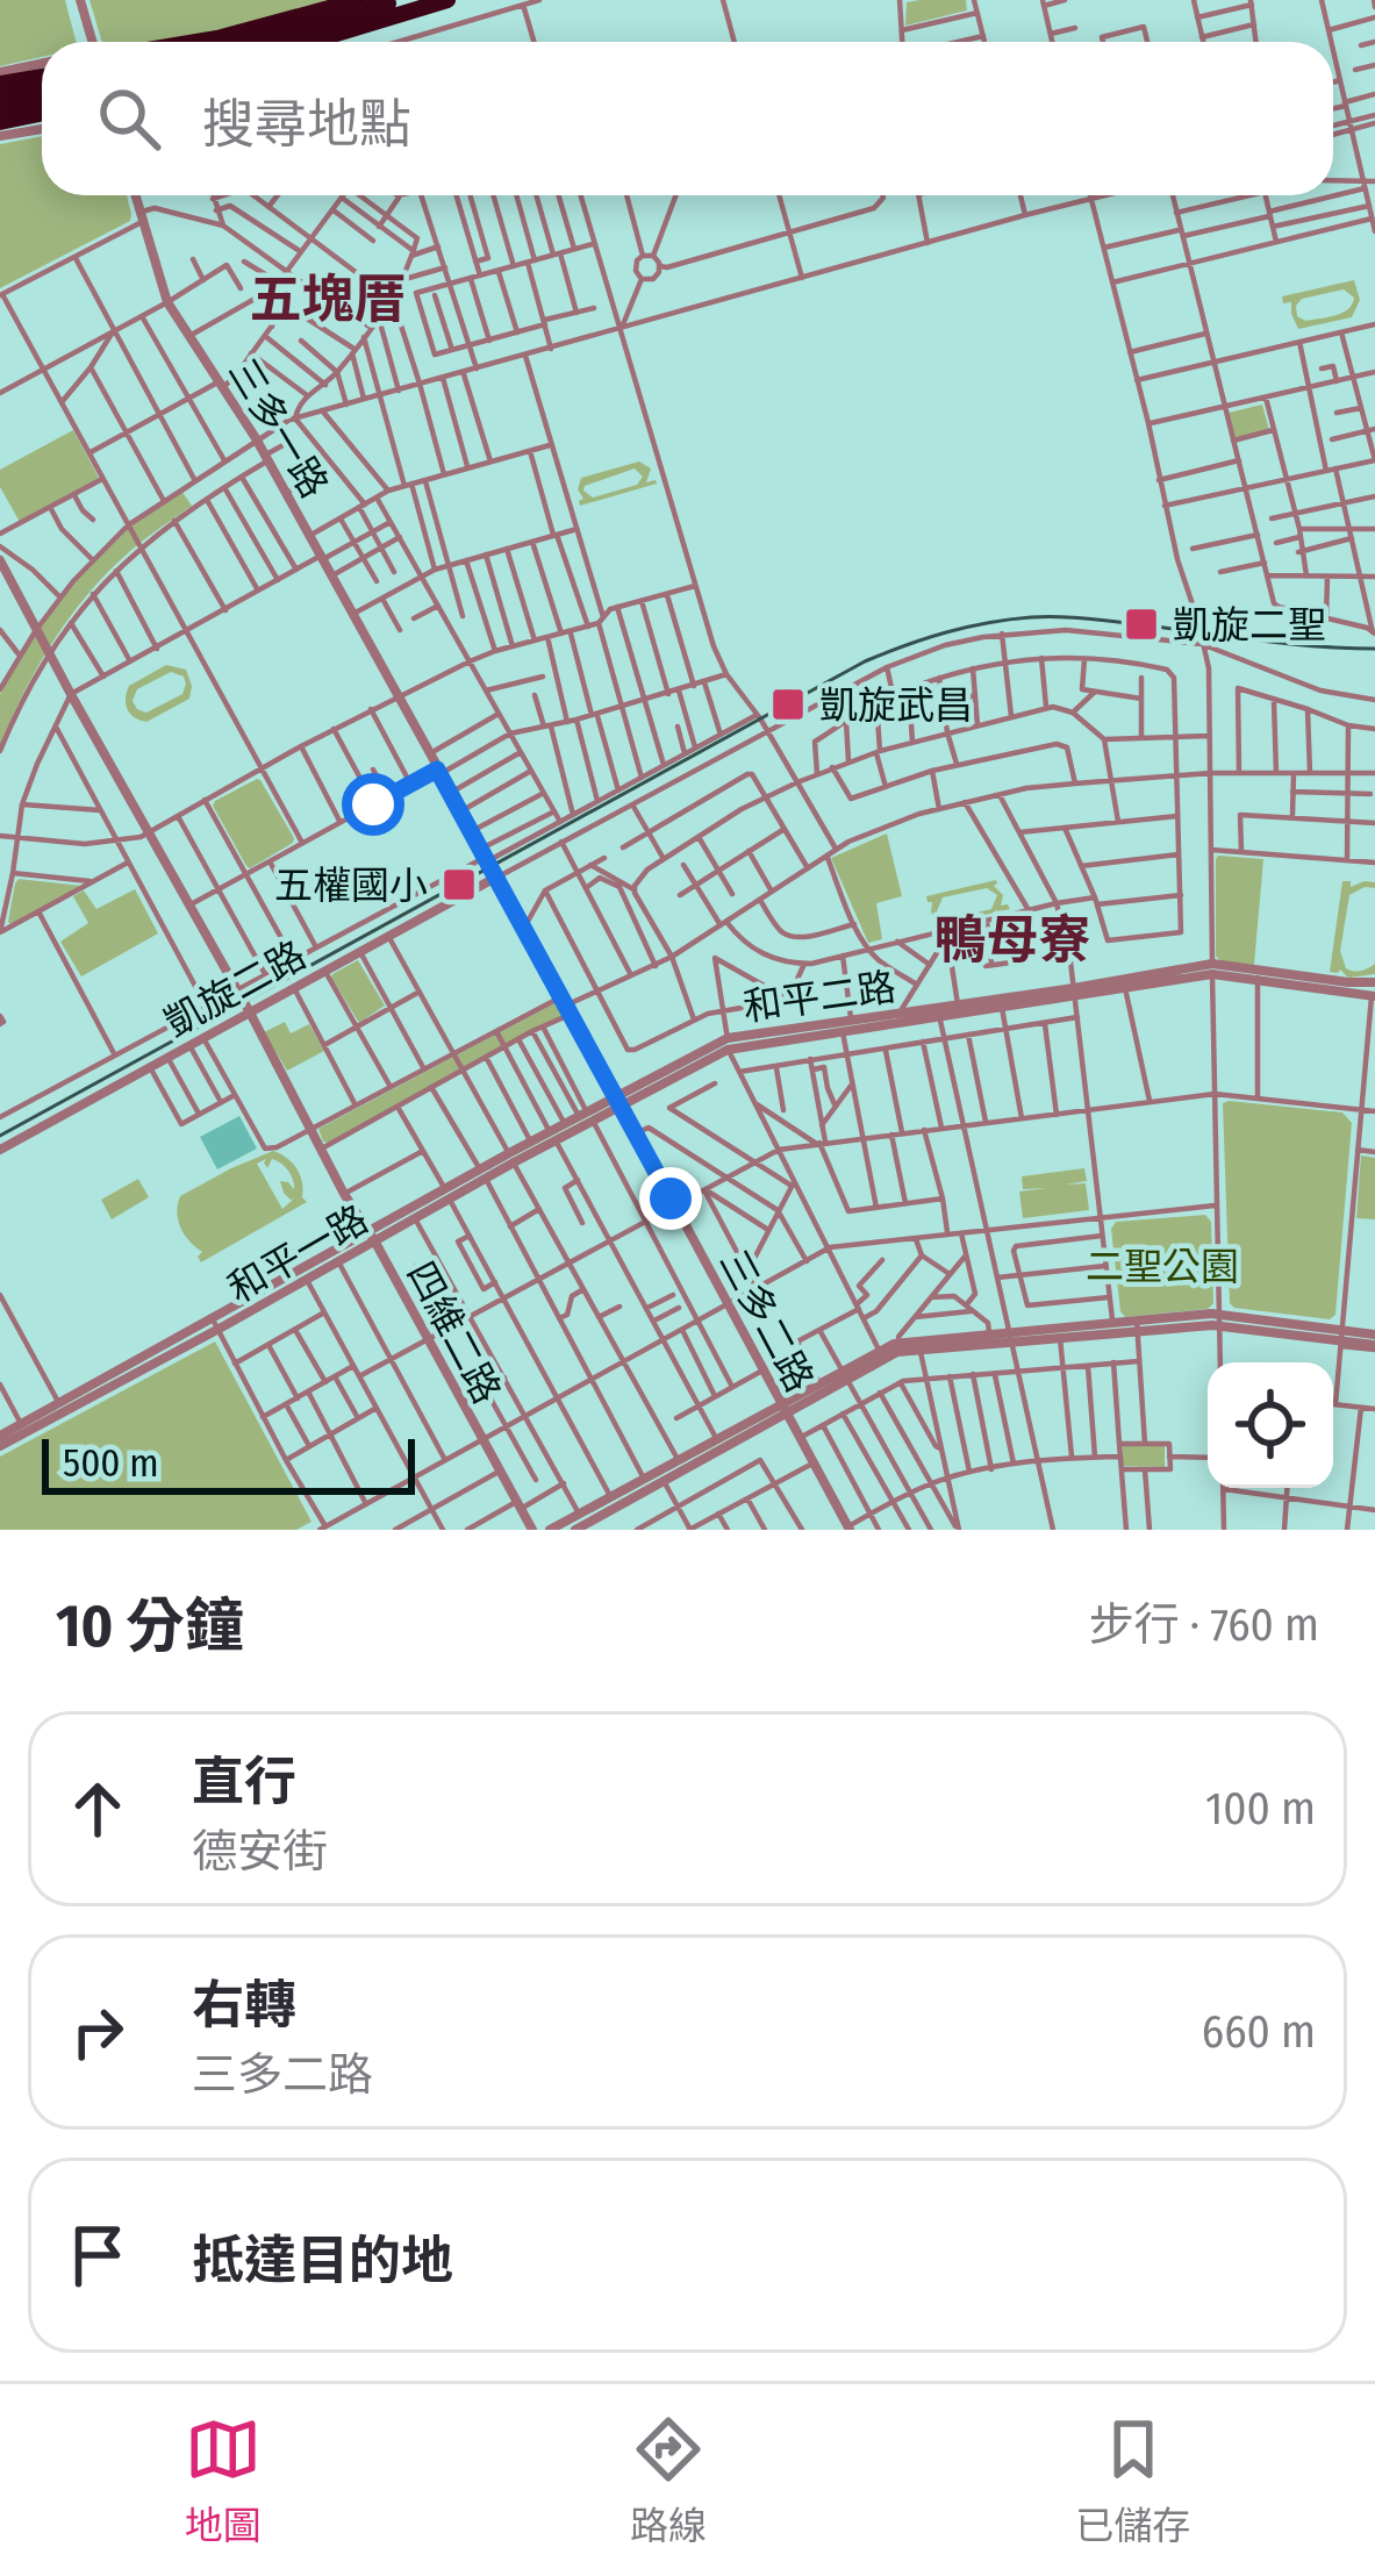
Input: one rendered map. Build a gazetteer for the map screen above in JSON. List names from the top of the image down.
{
  "streets": {
    "street": [
      "三多一路",
      "凱旋二路",
      "和平二路",
      "和平一路",
      "三多二路",
      "四維二路"
    ]
  },
  "crossings": [
    ["三多一路", "三多二路"],
    ["凱旋二路", "三多二路"],
    ["凱旋二路", "四維二路"],
    ["和平二路", "和平一路"],
    ["和平二路", "三多二路"],
    ["和平一路", "三多二路"],
    ["和平一路", "四維二路"]
  ],
  "districts": ["五塊厝", "鴨母寮"],
  "parks": ["二聖公園"],
  "places": {
    "transit": ["凱旋二聖", "凱旋武昌", "五權國小"]
  },
  "scale_bar": "500 m",
  "page": {
    "search": "搜尋地點",
    "scale": "500 m",
    "heading": ["10 分鐘", "步行 · 760 m"],
    "list": [
      ["直行", "德安街", "100 m"],
      ["右轉", "三多二路", "660 m"],
      "抵達目的地"
    ],
    "nav": ["地圖", "路線", "已儲存"]
  }
}
